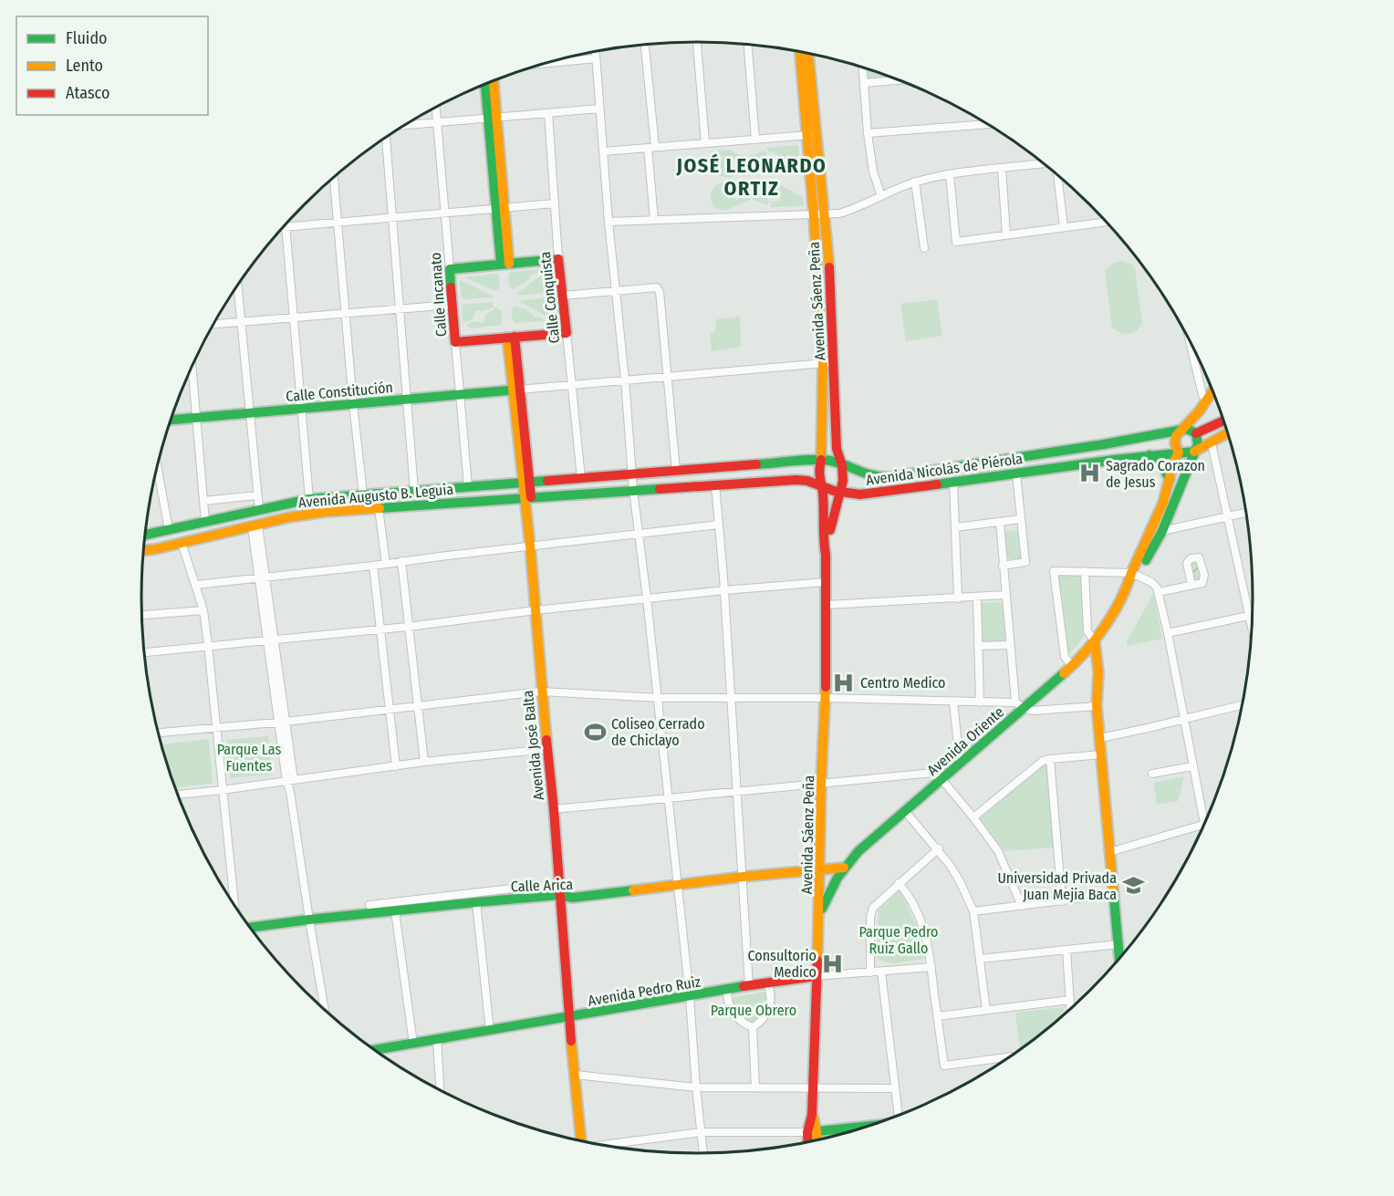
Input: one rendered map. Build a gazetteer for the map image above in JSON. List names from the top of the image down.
{
  "streets": {
    "main road": [
      "Calle Incanato",
      "Calle Conquista",
      "Avenida Sáenz Peña",
      "Calle Constitución",
      "Avenida Nicolás de Piérola",
      "Avenida Augusto B. Leguia",
      "Avenida Oriente",
      "Avenida José Balta",
      "Calle Arica",
      "Avenida Pedro Ruiz"
    ]
  },
  "crossings": [
    ["Calle Incanato", "Calle Constitución"],
    ["Calle Incanato", "Avenida Augusto B. Leguia"],
    ["Calle Conquista", "Avenida Nicolás de Piérola"],
    ["Avenida Sáenz Peña", "Avenida Nicolás de Piérola"],
    ["Avenida Sáenz Peña", "Avenida Oriente"],
    ["Avenida Sáenz Peña", "Calle Arica"],
    ["Avenida Sáenz Peña", "Avenida Pedro Ruiz"],
    ["Calle Constitución", "Avenida José Balta"],
    ["Avenida Nicolás de Piérola", "Avenida Augusto B. Leguia"],
    ["Avenida Nicolás de Piérola", "Avenida Oriente"],
    ["Avenida Nicolás de Piérola", "Avenida José Balta"],
    ["Avenida Augusto B. Leguia", "Avenida José Balta"],
    ["Avenida Oriente", "Calle Arica"],
    ["Avenida José Balta", "Calle Arica"],
    ["Avenida José Balta", "Avenida Pedro Ruiz"]
  ],
  "districts": ["JOSÉ LEONARDO ORTIZ"],
  "parks": ["Parque Las Fuentes", "Parque Pedro Ruiz Gallo", "Parque Obrero"],
  "places": {
    "hospital": ["Sagrado Corazon de Jesus", "Centro Medico", "Consultorio Medico"],
    "sports": ["Coliseo Cerrado de Chiclayo"],
    "school or university": ["Universidad Privada Juan Mejia Baca"]
  },
  "legend": ["Fluido", "Lento", "Atasco"]
}
